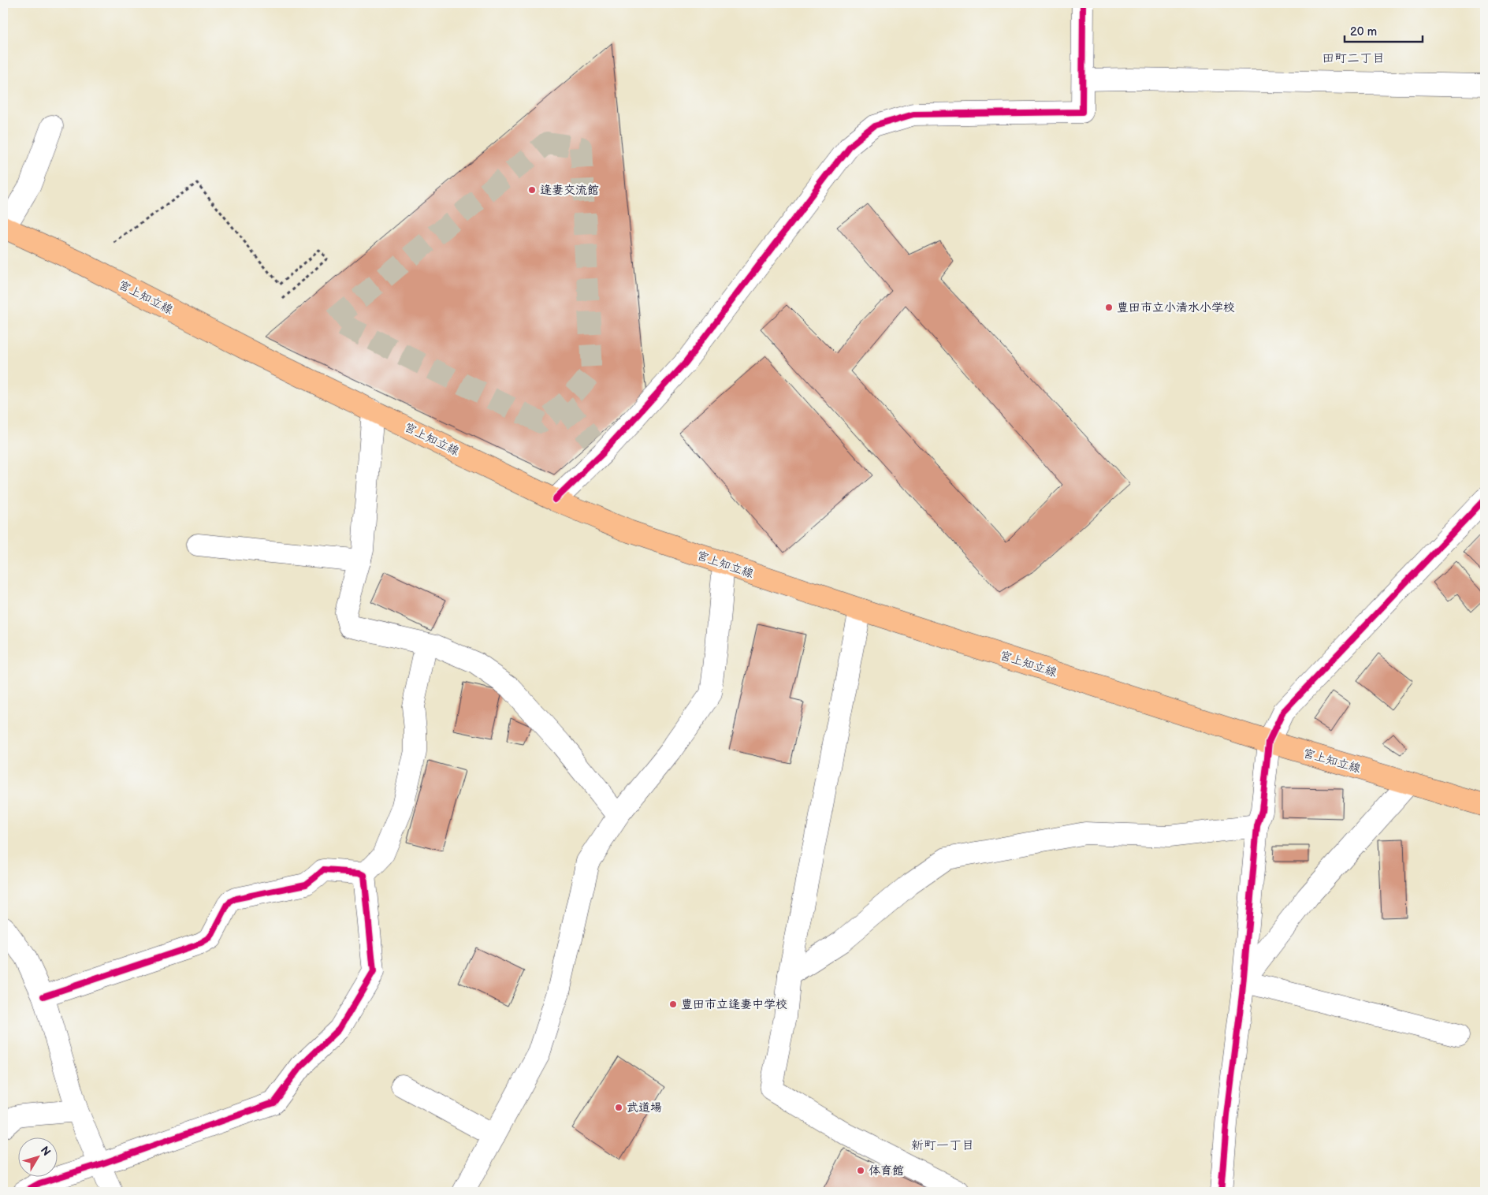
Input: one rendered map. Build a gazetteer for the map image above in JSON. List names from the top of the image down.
{
  "streets": {
    "main road": ["宮上知立線"]
  },
  "districts": ["田町二丁目", "新町一丁目"],
  "places": [
    "逢妻交流館",
    "豊田市立小清水小学校",
    "豊田市立逢妻中学校",
    "武道場",
    "体育館"
  ],
  "scale_bar": "20 m",
  "north": "top right"
}
